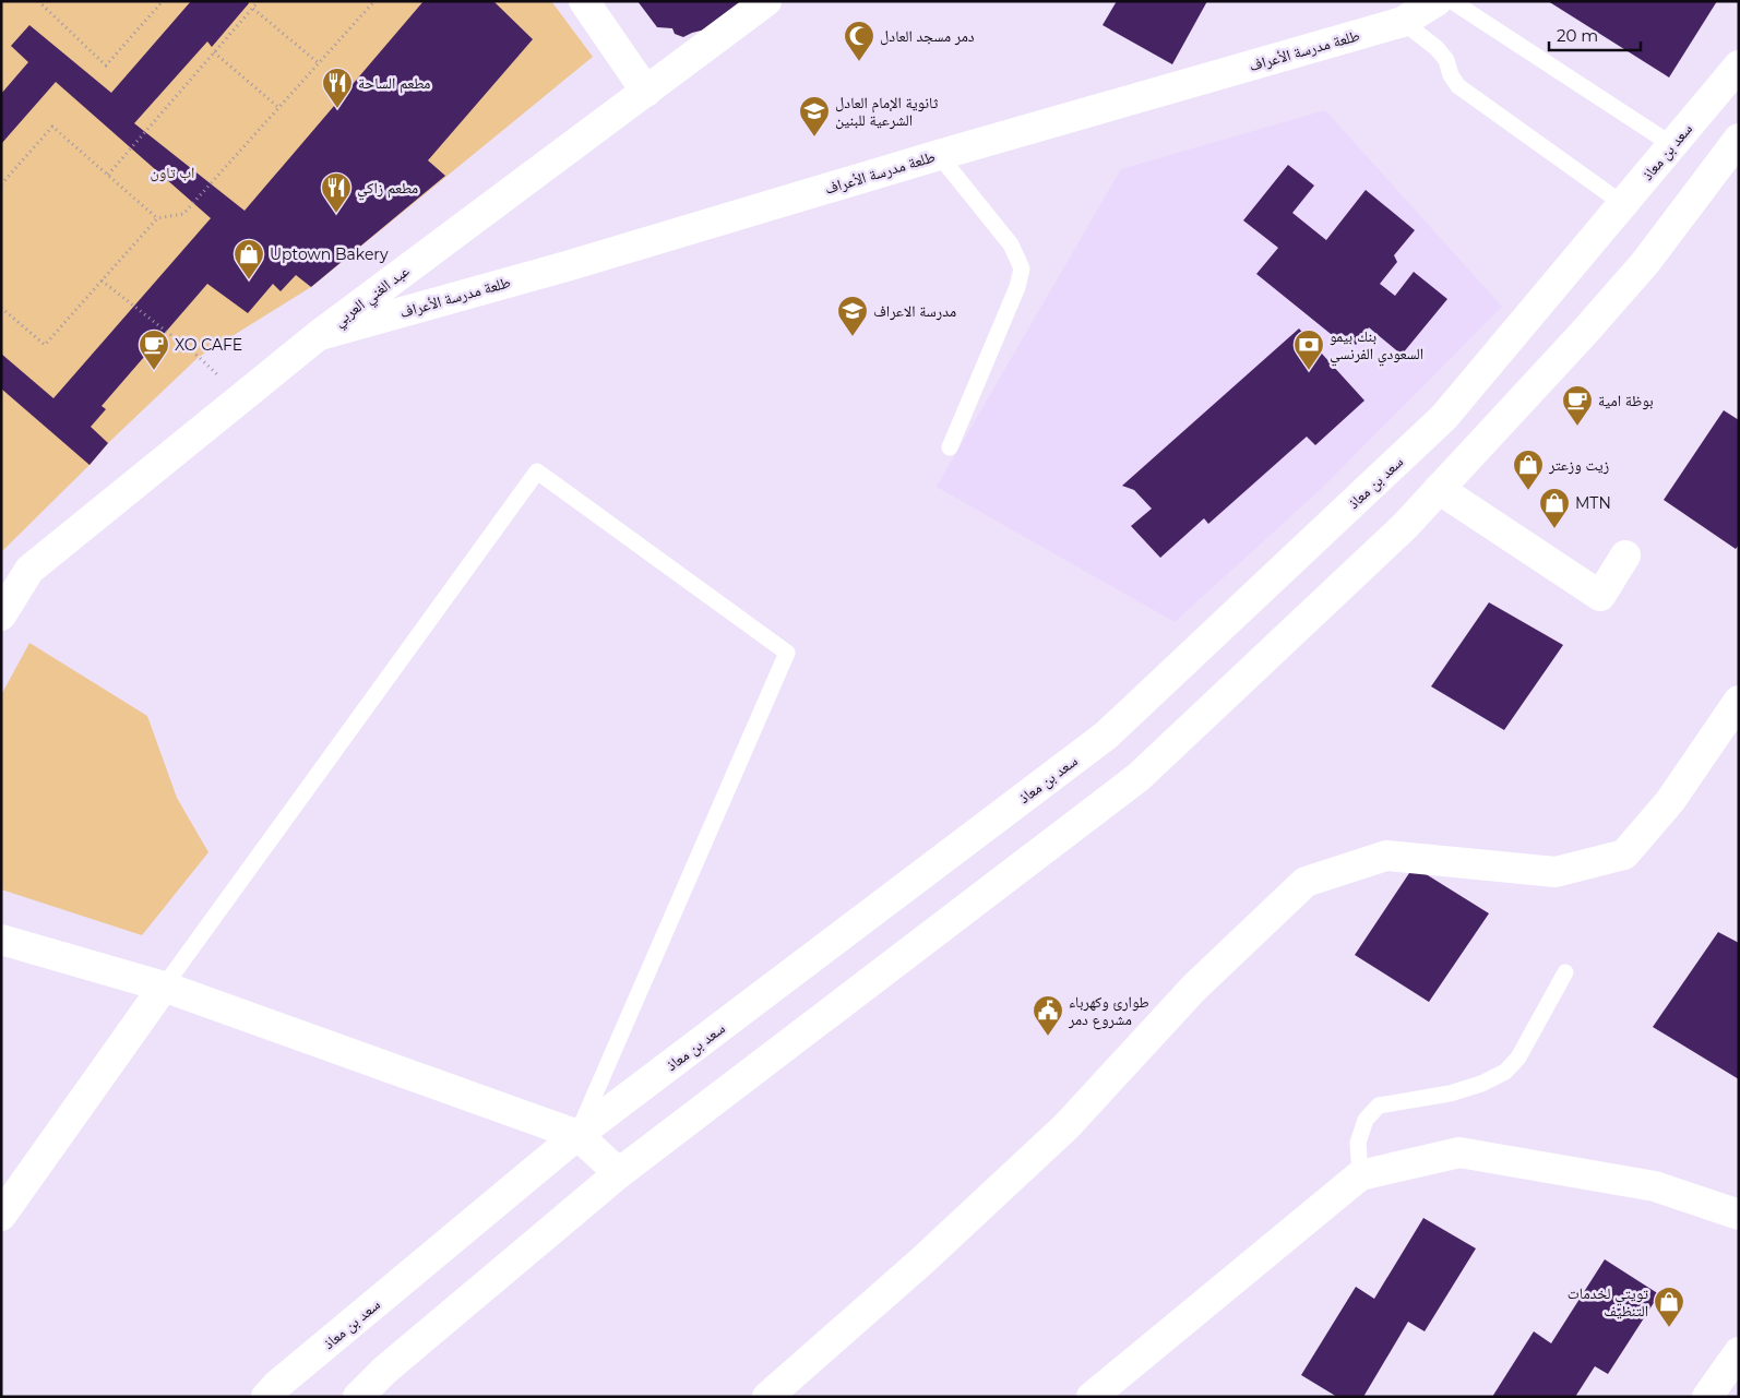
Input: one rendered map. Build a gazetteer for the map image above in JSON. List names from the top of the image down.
{
  "streets": {
    "street": ["طلعة مدرسة الأعراف", "سعد بن معاذ", "عبد الغني العربي"]
  },
  "crossings": [
    ["طلعة مدرسة الأعراف", "عبد الغني العربي"]
  ],
  "parks": ["اب تاون"],
  "places": {
    "mosque": ["دمر مسجد العادل"],
    "restaurant": ["مطعم الساحة", "مطعم زاكي"],
    "school or university": ["ثانوية الإمام العادل الشرعية للبنين", "مدرسة الاعراف"],
    "shop": [
      "Uptown Bakery",
      "زيت وزعتر",
      "MTN",
      "تويتي لخدمات التنظيف"
    ],
    "cafe": ["XO CAFE", "بوظة امية"],
    "bank": ["بنك بيمو السعودي الفرنسي"],
    "public building": ["طوارئ وكهرباء مشروع دمر"]
  },
  "scale_bar": "20 m"
}
